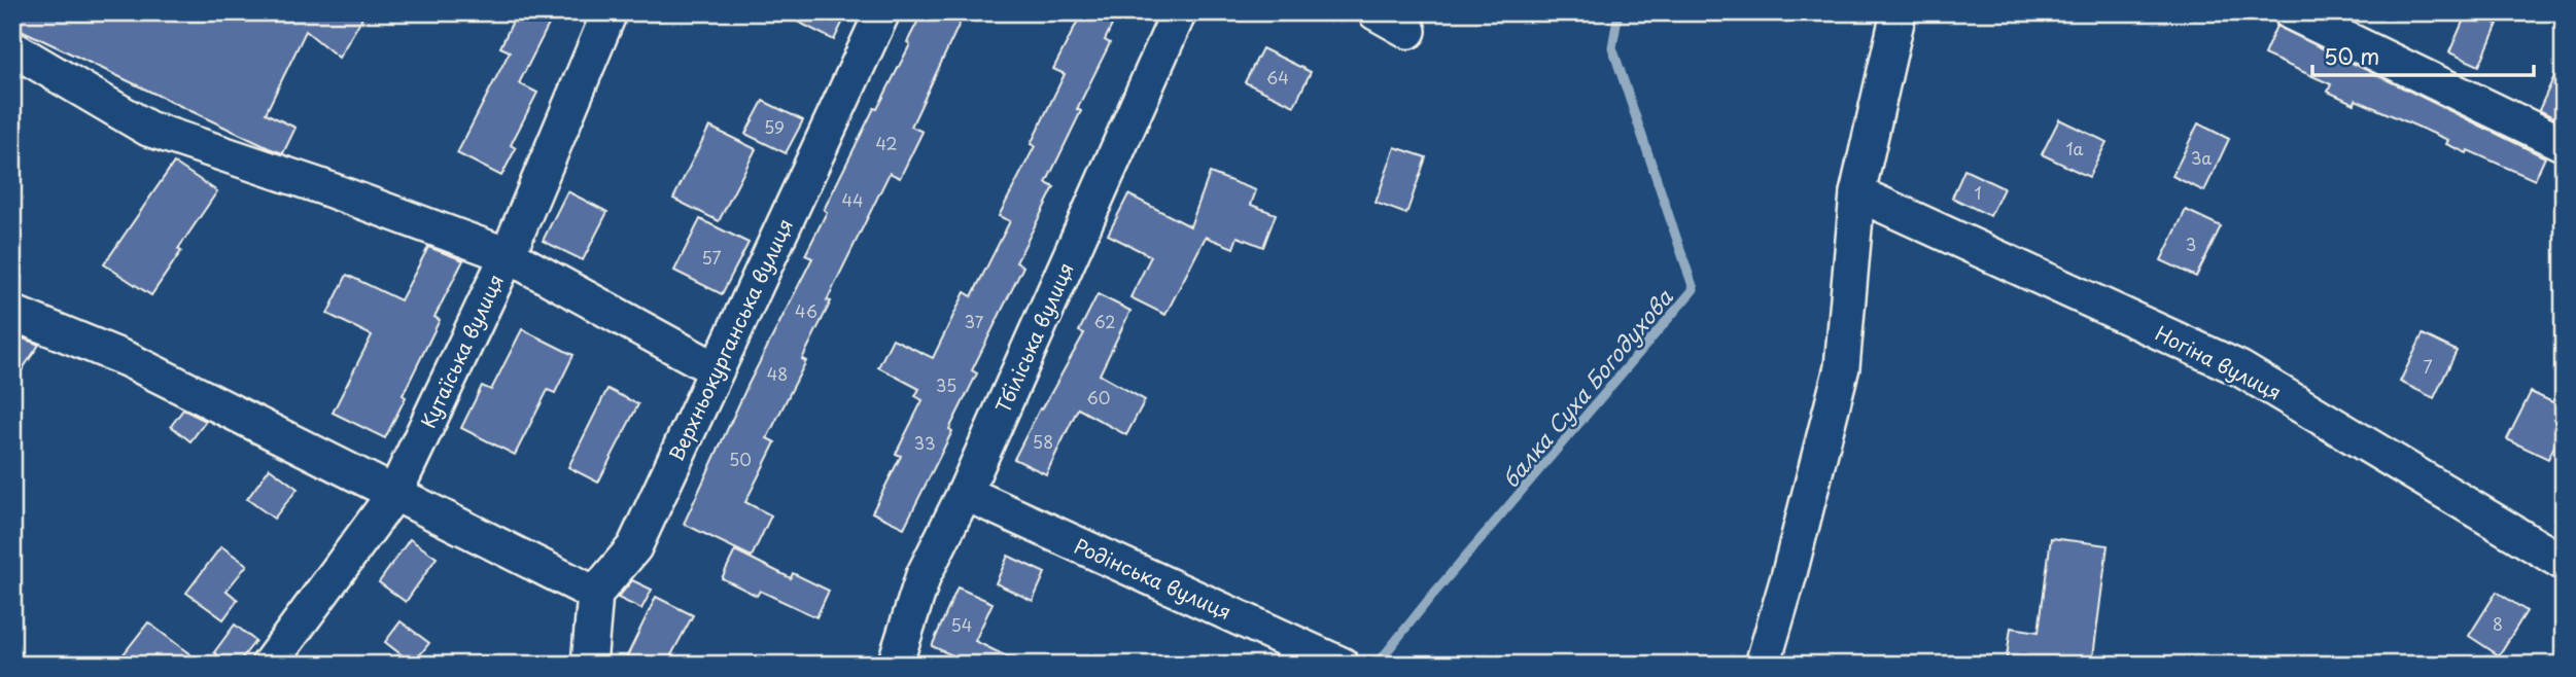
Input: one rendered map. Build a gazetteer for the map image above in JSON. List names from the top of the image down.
{
  "streets": {
    "street": [
      "Тбіліська вулиця",
      "Верхньокурганська вулиця",
      "Кутаїська вулиця",
      "Ногіна вулиця",
      "Родінська вулиця"
    ]
  },
  "crossings": [
    ["Тбіліська вулиця", "Родінська вулиця"]
  ],
  "water": ["балка Суха Богодухова"],
  "house_numbers": [
    "64",
    "59",
    "42",
    "1а",
    "3а",
    "1",
    "44",
    "3",
    "57",
    "46",
    "37",
    "62",
    "7",
    "48",
    "35",
    "60",
    "58",
    "33",
    "50",
    "8",
    "54"
  ],
  "scale_bar": "50 m"
}
